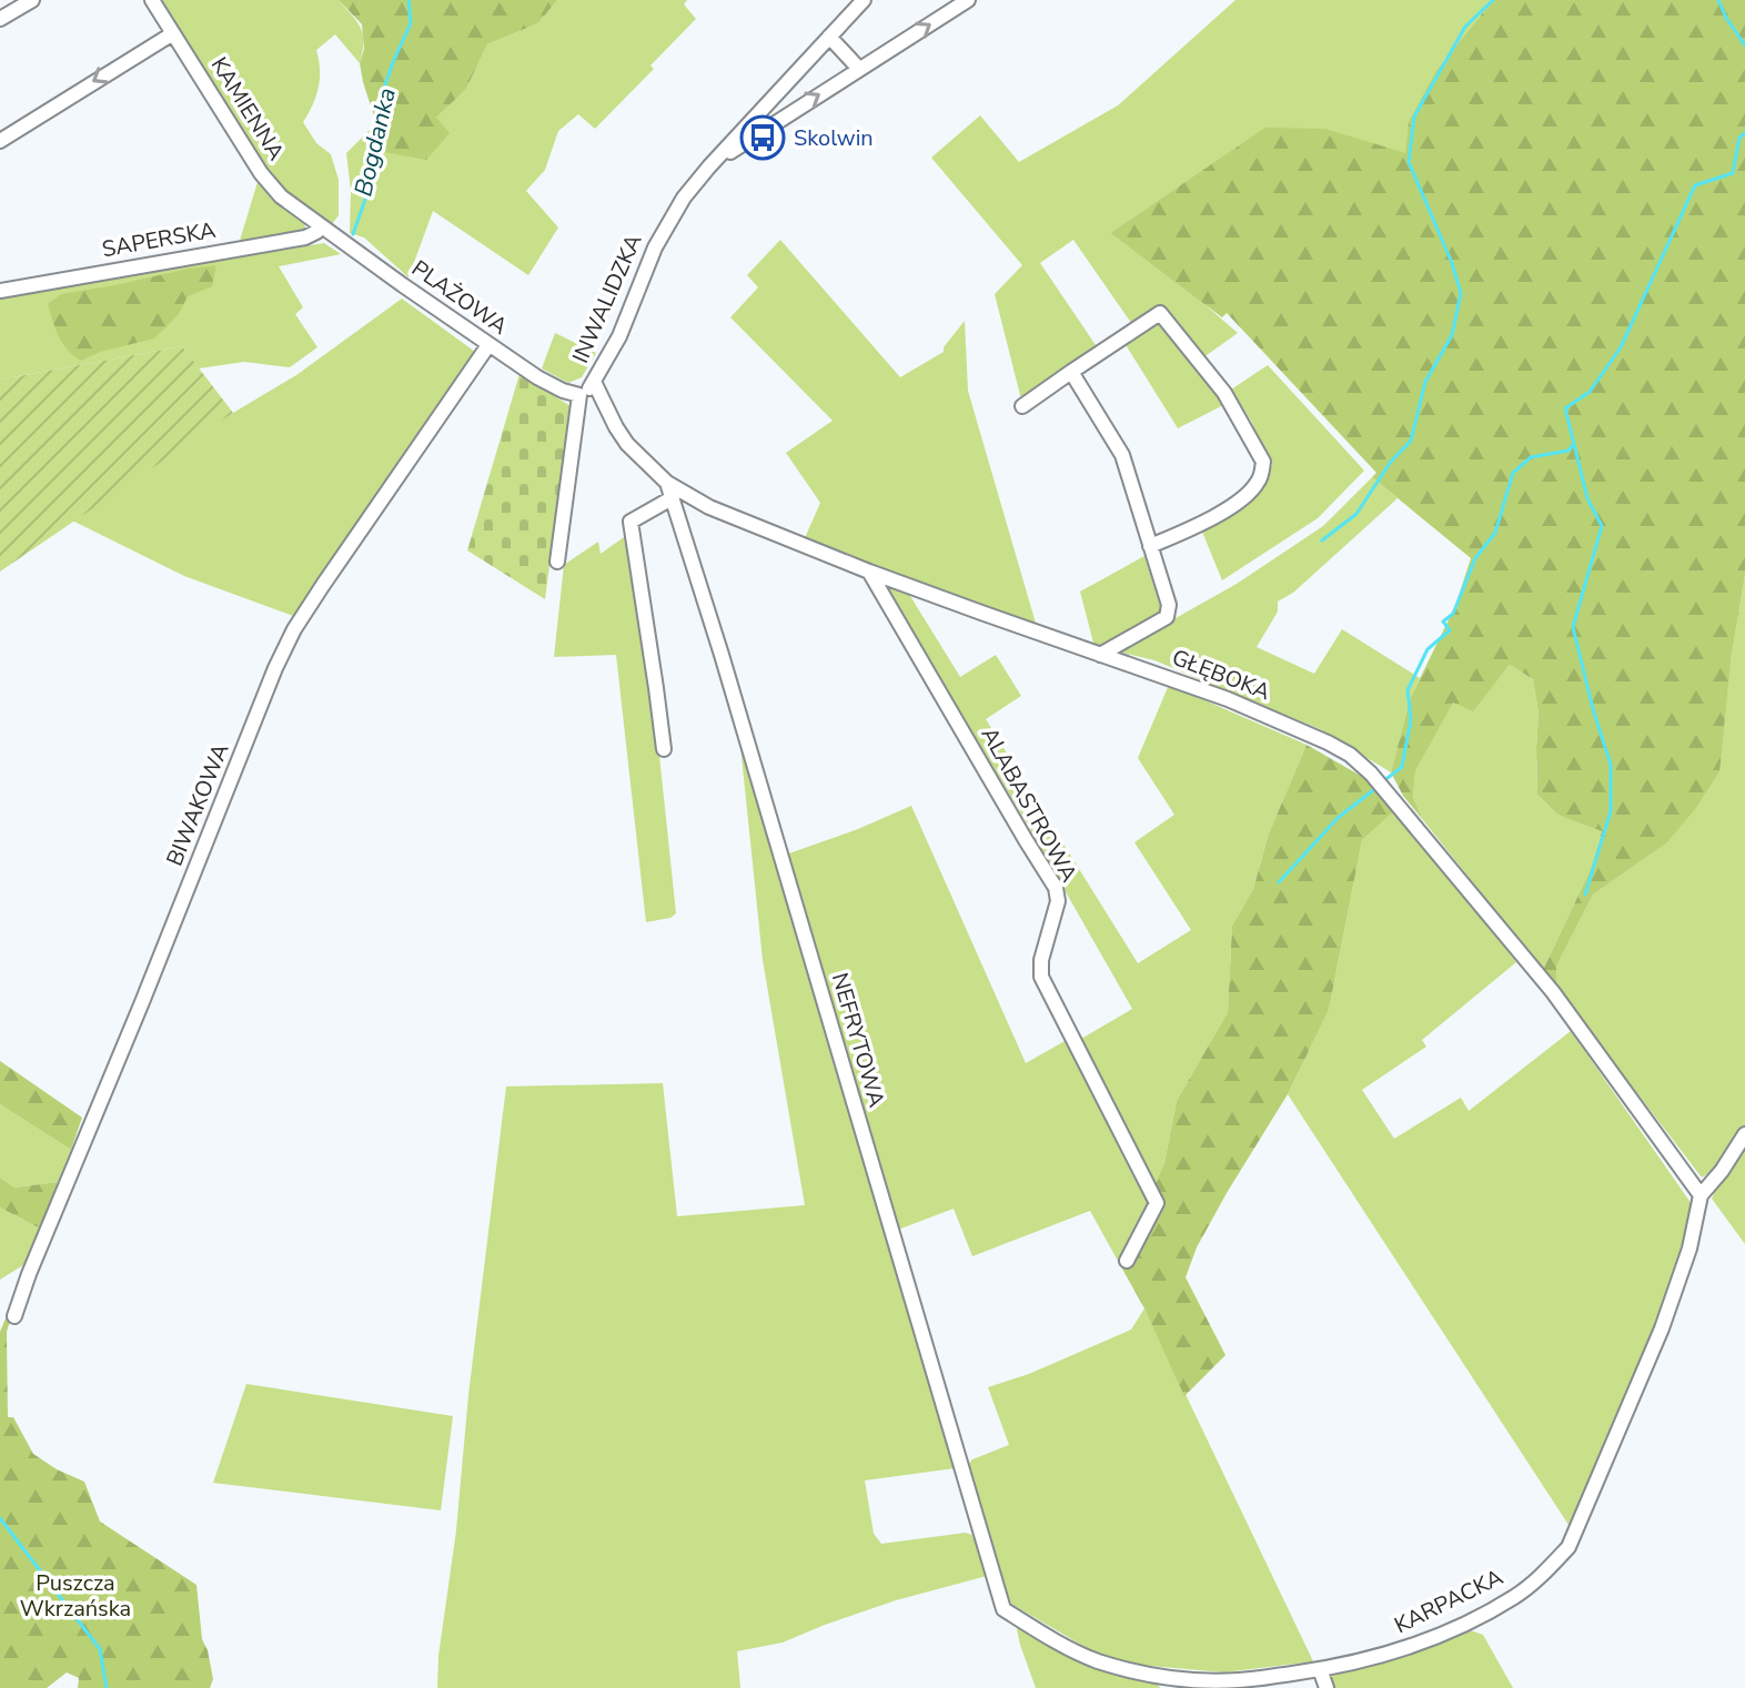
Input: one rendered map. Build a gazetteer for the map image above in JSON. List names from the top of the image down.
{
  "streets": {
    "street": [
      "KAMIENNA",
      "SAPERSKA",
      "PLAŻOWA",
      "INWALIDZKA",
      "GŁĘBOKA",
      "BIWAKOWA",
      "ALABASTROWA",
      "NEFRYTOWA",
      "KARPACKA"
    ]
  },
  "crossings": [
    ["KAMIENNA", "SAPERSKA"],
    ["KAMIENNA", "PLAŻOWA"],
    ["SAPERSKA", "PLAŻOWA"],
    ["PLAŻOWA", "INWALIDZKA"],
    ["PLAŻOWA", "BIWAKOWA"],
    ["INWALIDZKA", "GŁĘBOKA"],
    ["GŁĘBOKA", "ALABASTROWA"],
    ["GŁĘBOKA", "NEFRYTOWA"],
    ["GŁĘBOKA", "KARPACKA"],
    ["NEFRYTOWA", "KARPACKA"]
  ],
  "water": ["Bogdanka"],
  "parks": ["Puszcza Wkrzańska"],
  "places": {
    "bus stop": ["Skolwin"]
  }
}
